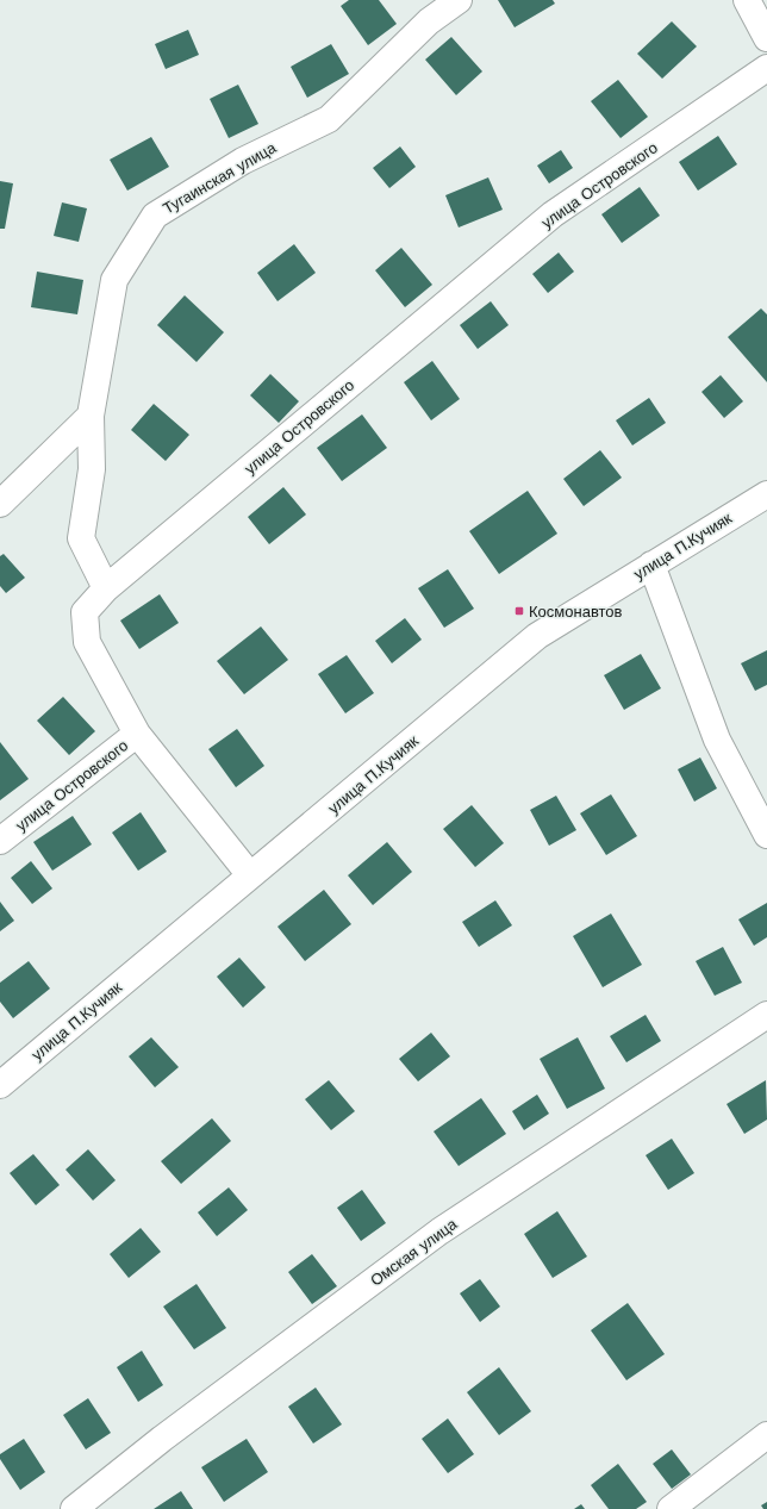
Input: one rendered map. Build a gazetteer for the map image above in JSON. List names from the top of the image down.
{
  "streets": {
    "street": [
      "Тугаинская улица",
      "улица Островского",
      "улица П.Кучияк",
      "Омская улица"
    ]
  },
  "crossings": [
    ["Тугаинская улица", "улица Островского"]
  ],
  "places": {
    "transit": ["Космонавтов"]
  }
}
